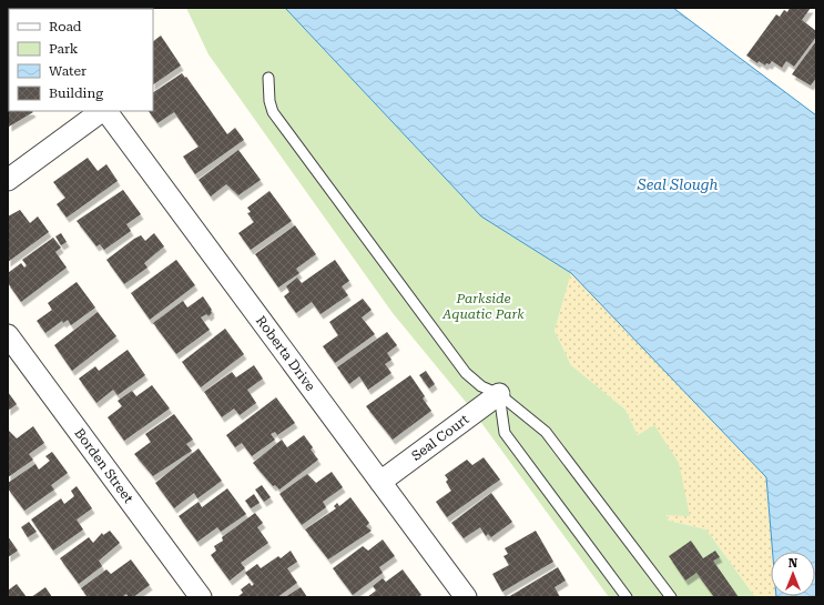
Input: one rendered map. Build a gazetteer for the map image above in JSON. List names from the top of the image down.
{
  "streets": {
    "street": ["Roberta Drive", "Seal Court", "Borden Street"]
  },
  "crossings": [
    ["Roberta Drive", "Seal Court"]
  ],
  "water": ["Seal Slough"],
  "parks": ["Parkside Aquatic Park"],
  "legend": [
    "Road",
    "Park",
    "Water",
    "Building"
  ],
  "north": "top"
}
